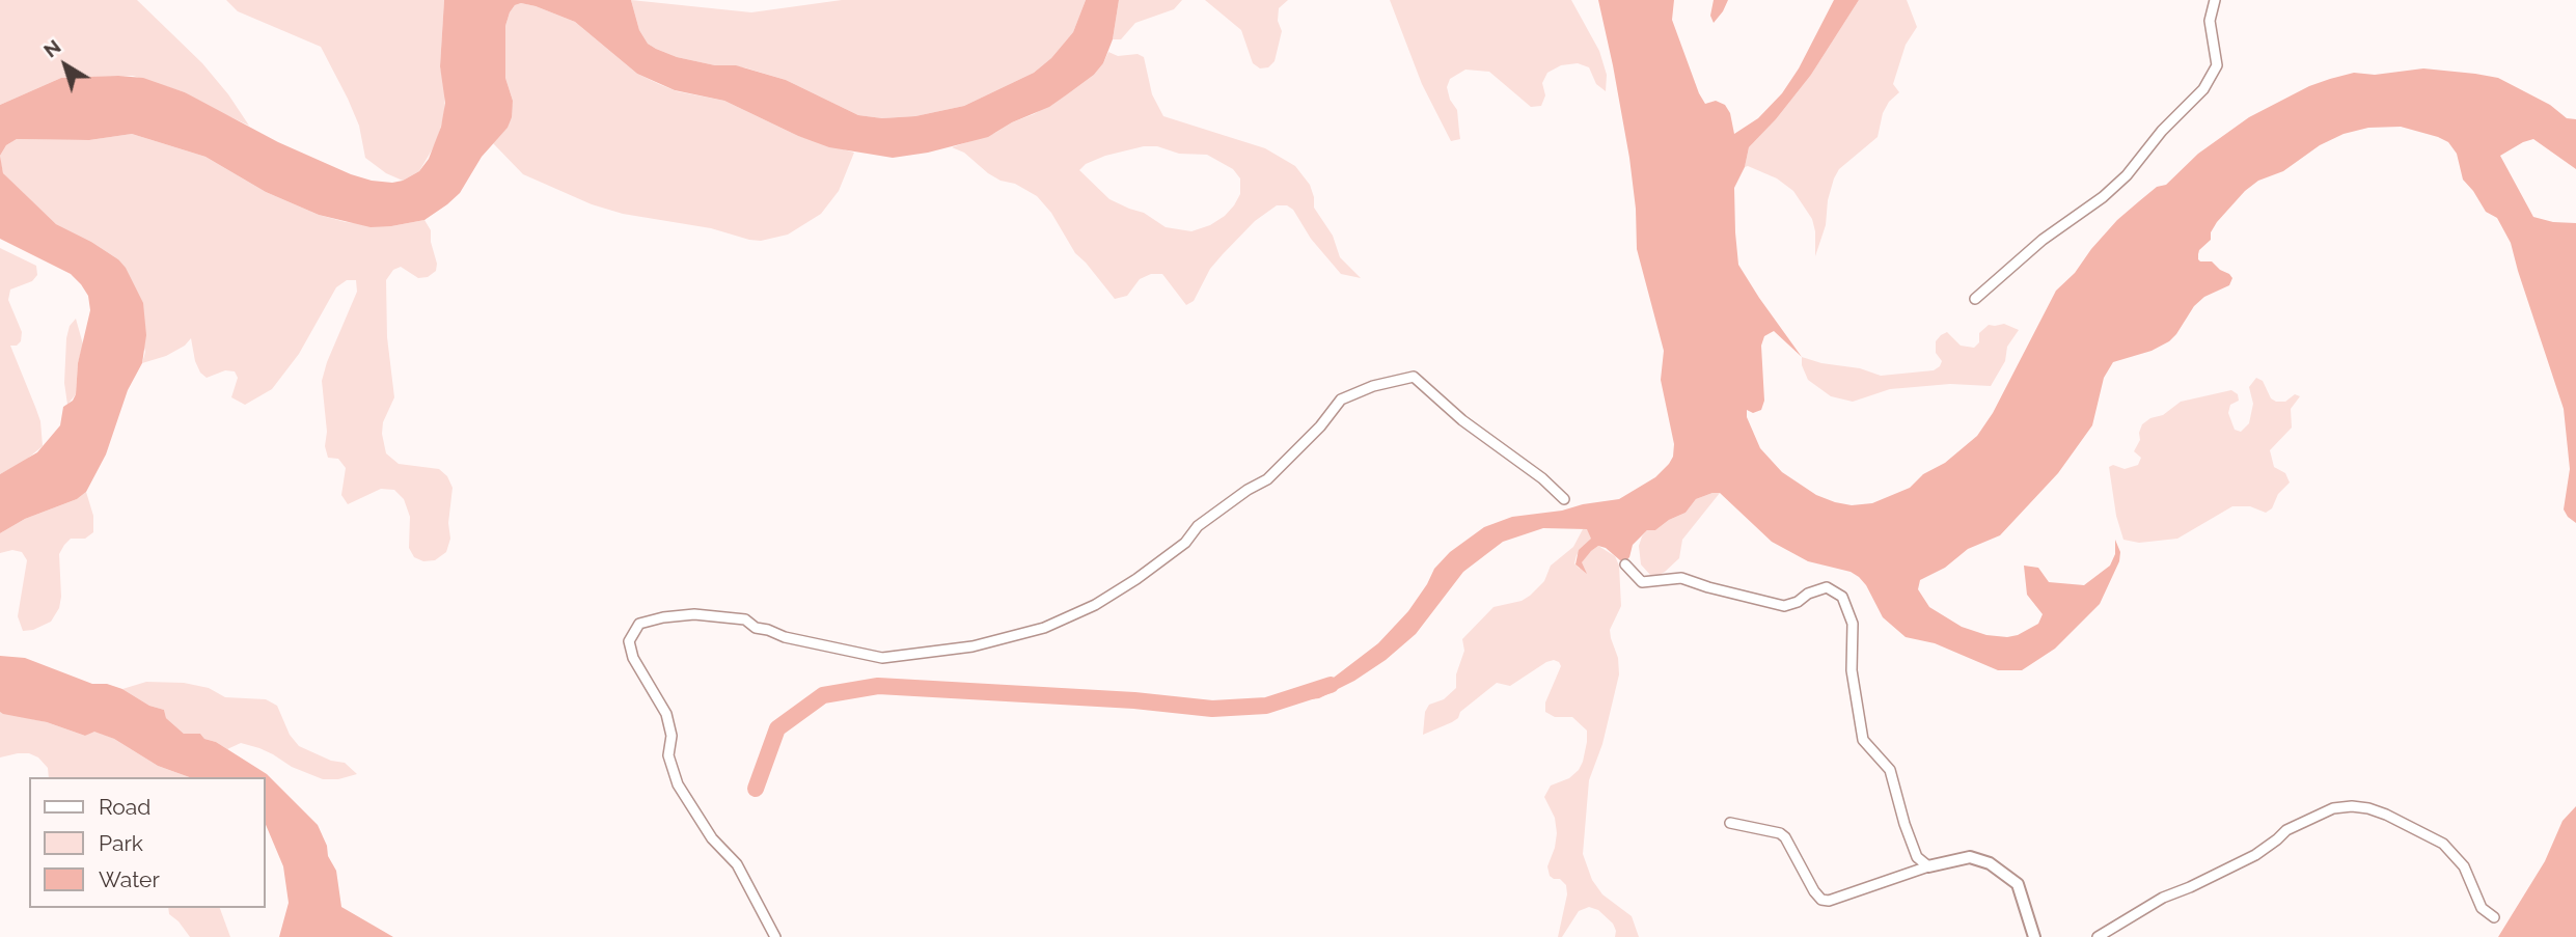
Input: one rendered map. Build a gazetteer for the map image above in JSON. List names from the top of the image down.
{
  "legend": ["Road", "Park", "Water"],
  "north": "top left"
}
